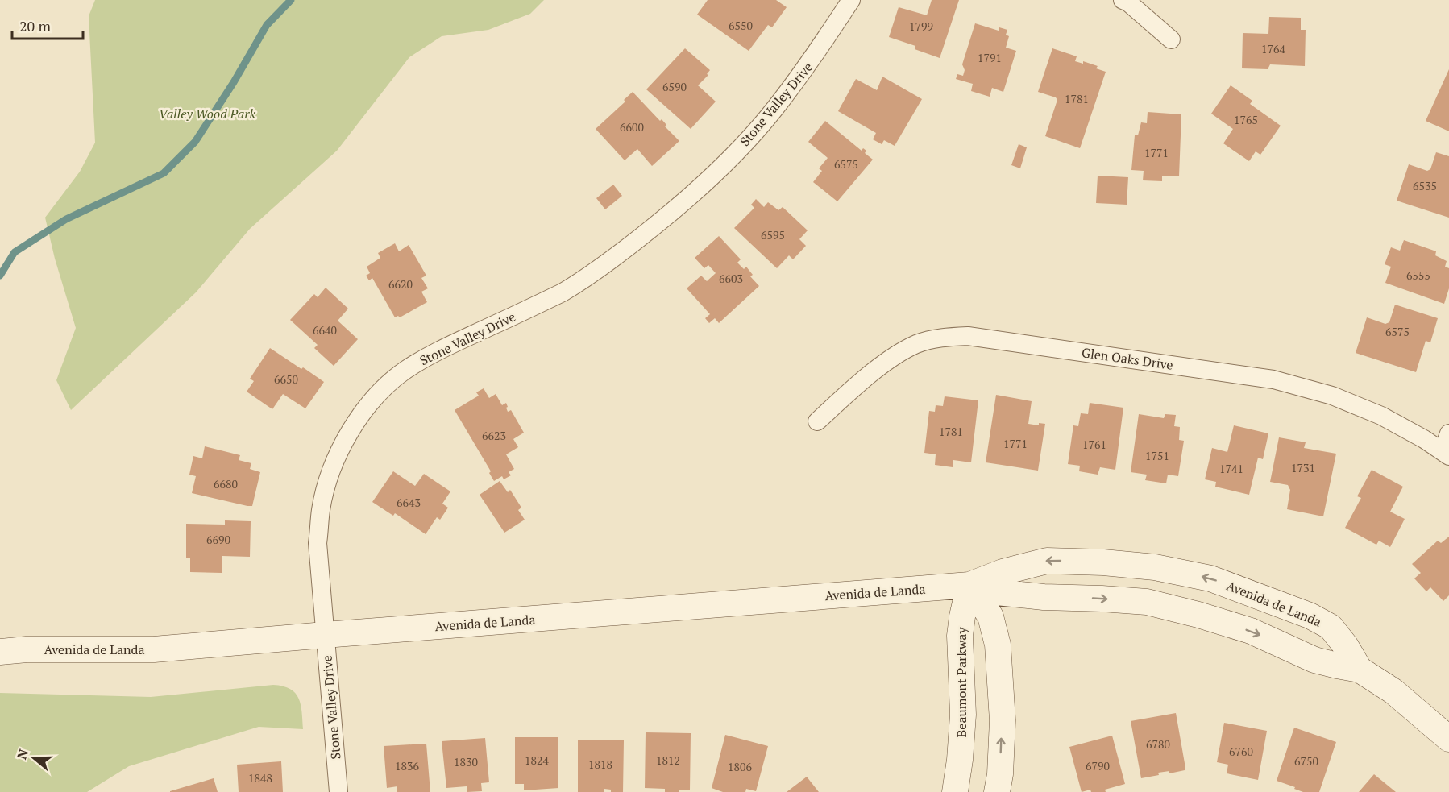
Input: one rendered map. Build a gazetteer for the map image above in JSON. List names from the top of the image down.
{
  "streets": {
    "street": [
      "Stone Valley Drive",
      "Glen Oaks Drive",
      "Avenida de Landa",
      "Beaumont Parkway"
    ]
  },
  "crossings": [
    ["Stone Valley Drive", "Avenida de Landa"],
    ["Avenida de Landa", "Beaumont Parkway"]
  ],
  "parks": ["Valley Wood Park"],
  "house_numbers": [
    "6550",
    "1799",
    "1764",
    "1791",
    "6590",
    "1781",
    "1765",
    "6600",
    "1771",
    "6575",
    "6535",
    "6595",
    "6555",
    "6603",
    "6620",
    "6640",
    "6575",
    "6650",
    "1781",
    "6623",
    "1771",
    "1761",
    "1751",
    "1731",
    "1741",
    "6680",
    "6643",
    "6690",
    "6780",
    "6760",
    "1824",
    "1812",
    "6750",
    "1830",
    "1818",
    "1836",
    "6790",
    "1806",
    "1848"
  ],
  "scale_bar": "20 m",
  "north": "left"
}
